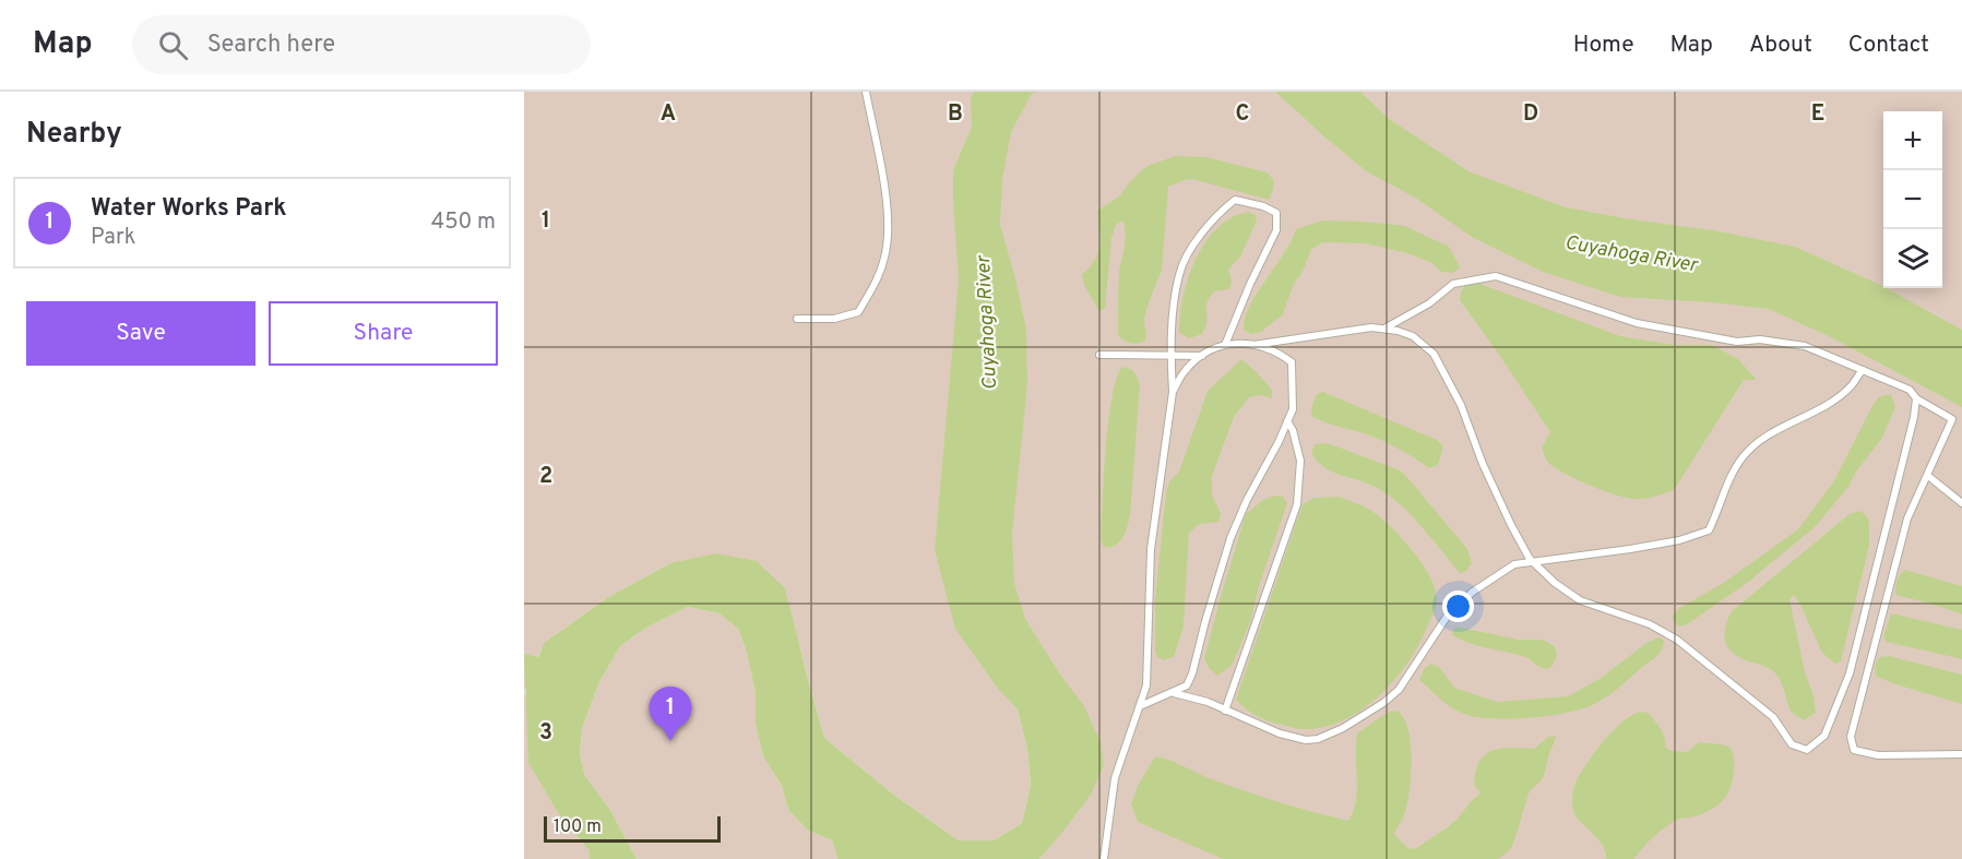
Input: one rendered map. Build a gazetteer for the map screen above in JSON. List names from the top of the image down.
{
  "water": ["Cuyahoga River"],
  "scale_bar": "100 m",
  "page": {
    "header": "Map",
    "search": "Search here",
    "nav": [
      "Home",
      "Map",
      "About",
      "Contact"
    ],
    "heading": "Nearby",
    "map_buttons": ["+", "−"],
    "list": [
      {
        "mark": "1",
        "name": "Water Works Park",
        "note": "Park",
        "value": "450 m"
      }
    ],
    "buttons": ["Save", "Share"],
    "pins": "1",
    "scale": "100 m"
  },
  "grid": {
    "columns": [
      "A",
      "B",
      "C",
      "D",
      "E"
    ],
    "rows": ["1", "2", "3"]
  }
}
